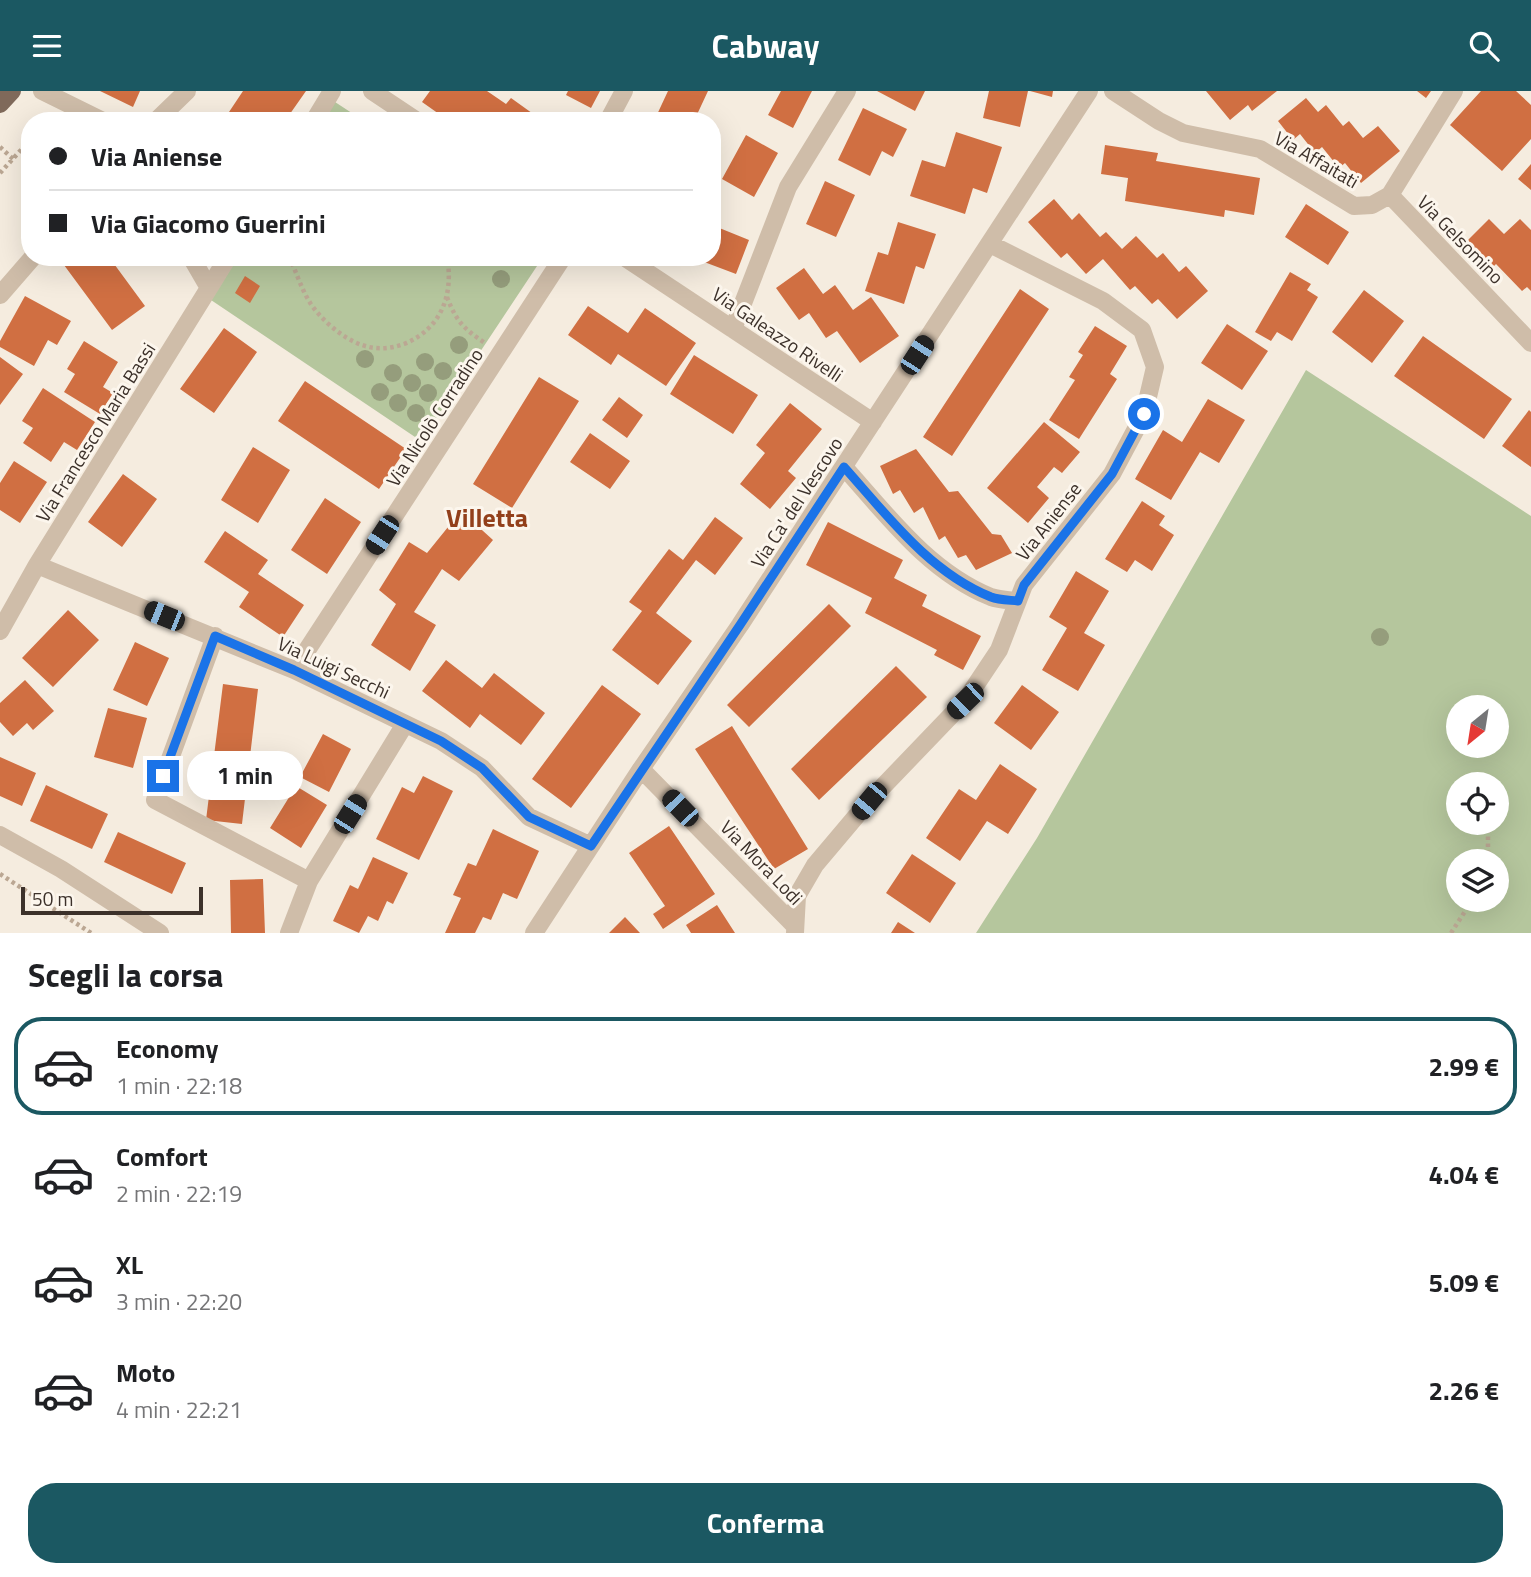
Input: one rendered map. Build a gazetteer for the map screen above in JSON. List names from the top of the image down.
{
  "streets": {
    "street": [
      "Via Affaitati",
      "Via Gelsomino",
      "Via Galeazzo Rivelli",
      "Via Nicolò Corradino",
      "Via Francesco Maria Bassi",
      "Via Ca' del Vescovo",
      "Via Aniense",
      "Via Luigi Secchi",
      "Via Mora Lodi"
    ]
  },
  "crossings": [
    ["Via Affaitati", "Via Gelsomino"],
    ["Via Galeazzo Rivelli", "Via Ca' del Vescovo"],
    ["Via Nicolò Corradino", "Via Luigi Secchi"],
    ["Via Francesco Maria Bassi", "Via Luigi Secchi"],
    ["Via Ca' del Vescovo", "Via Aniense"],
    ["Via Ca' del Vescovo", "Via Luigi Secchi"],
    ["Via Ca' del Vescovo", "Via Mora Lodi"],
    ["Via Aniense", "Via Mora Lodi"]
  ],
  "districts": ["Villetta"],
  "scale_bar": "50 m",
  "north": "bottom left",
  "page": {
    "header": "Cabway",
    "banner": ["Via Aniense", "Via Giacomo Guerrini"],
    "bubble": "1 min",
    "scale": "50 m",
    "heading": "Scegli la corsa",
    "list": [
      {
        "name": "Economy",
        "note": "1 min · 22:18",
        "value": "2.99 €"
      },
      {
        "name": "Comfort",
        "note": "2 min · 22:19",
        "value": "4.04 €"
      },
      {
        "name": "XL",
        "note": "3 min · 22:20",
        "value": "5.09 €"
      },
      {
        "name": "Moto",
        "note": "4 min · 22:21",
        "value": "2.26 €"
      }
    ],
    "buttons": "Conferma"
  }
}
